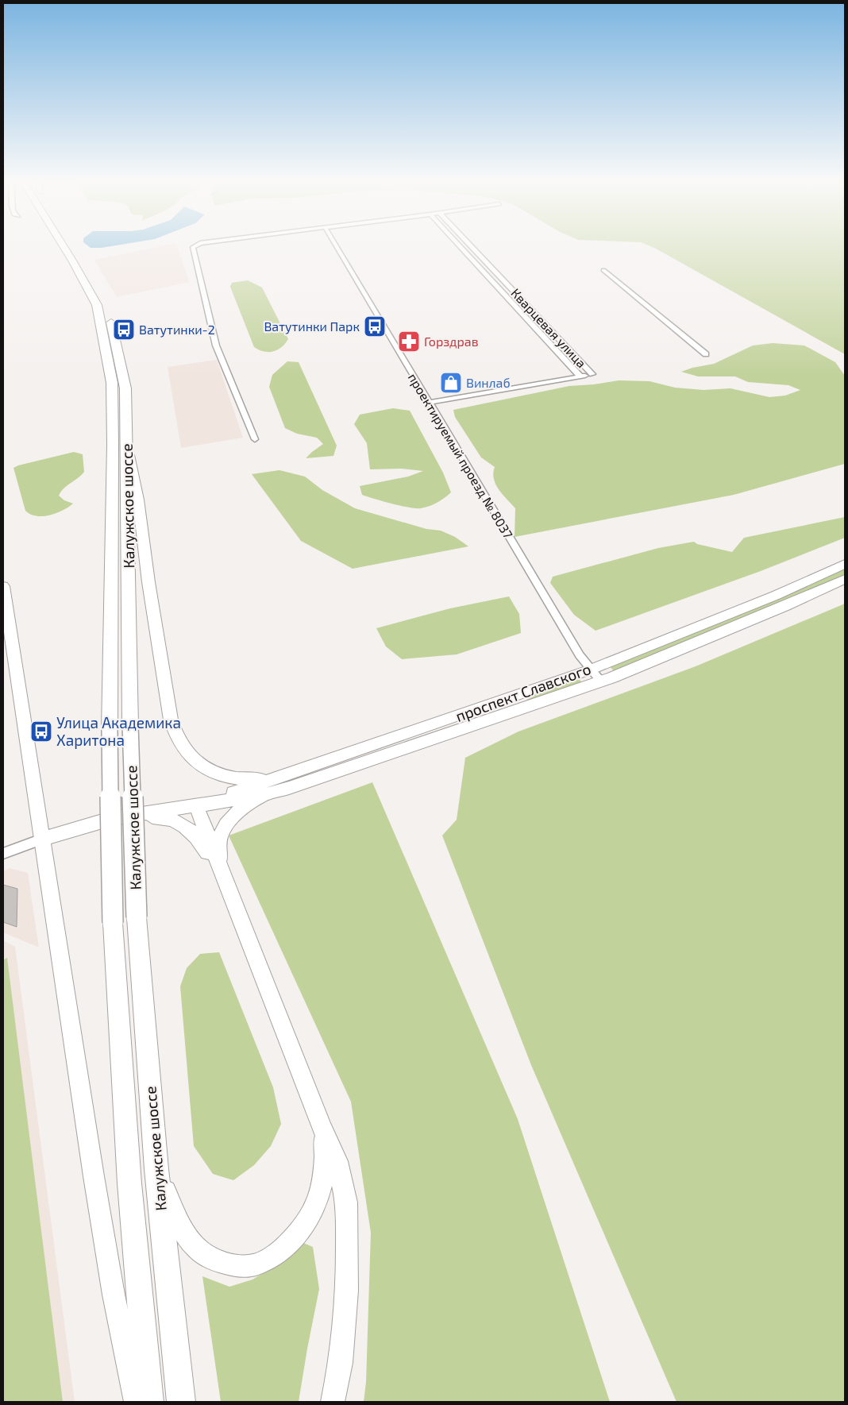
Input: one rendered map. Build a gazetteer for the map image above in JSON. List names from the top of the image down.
{
  "streets": {
    "highway": ["Калужское шоссе"],
    "main road": ["проспект Славского"],
    "street": ["Кварцевая улица", "проектируемый проезд № 8037"]
  },
  "crossings": [
    ["проектируемый проезд № 8037", "проспект Славского"]
  ],
  "places": {
    "bus stop": ["Ватутинки Парк", "Ватутинки-2", "Улица Академика Харитона"],
    "pharmacy": ["Горздрав"],
    "shop": ["Винлаб"]
  }
}
